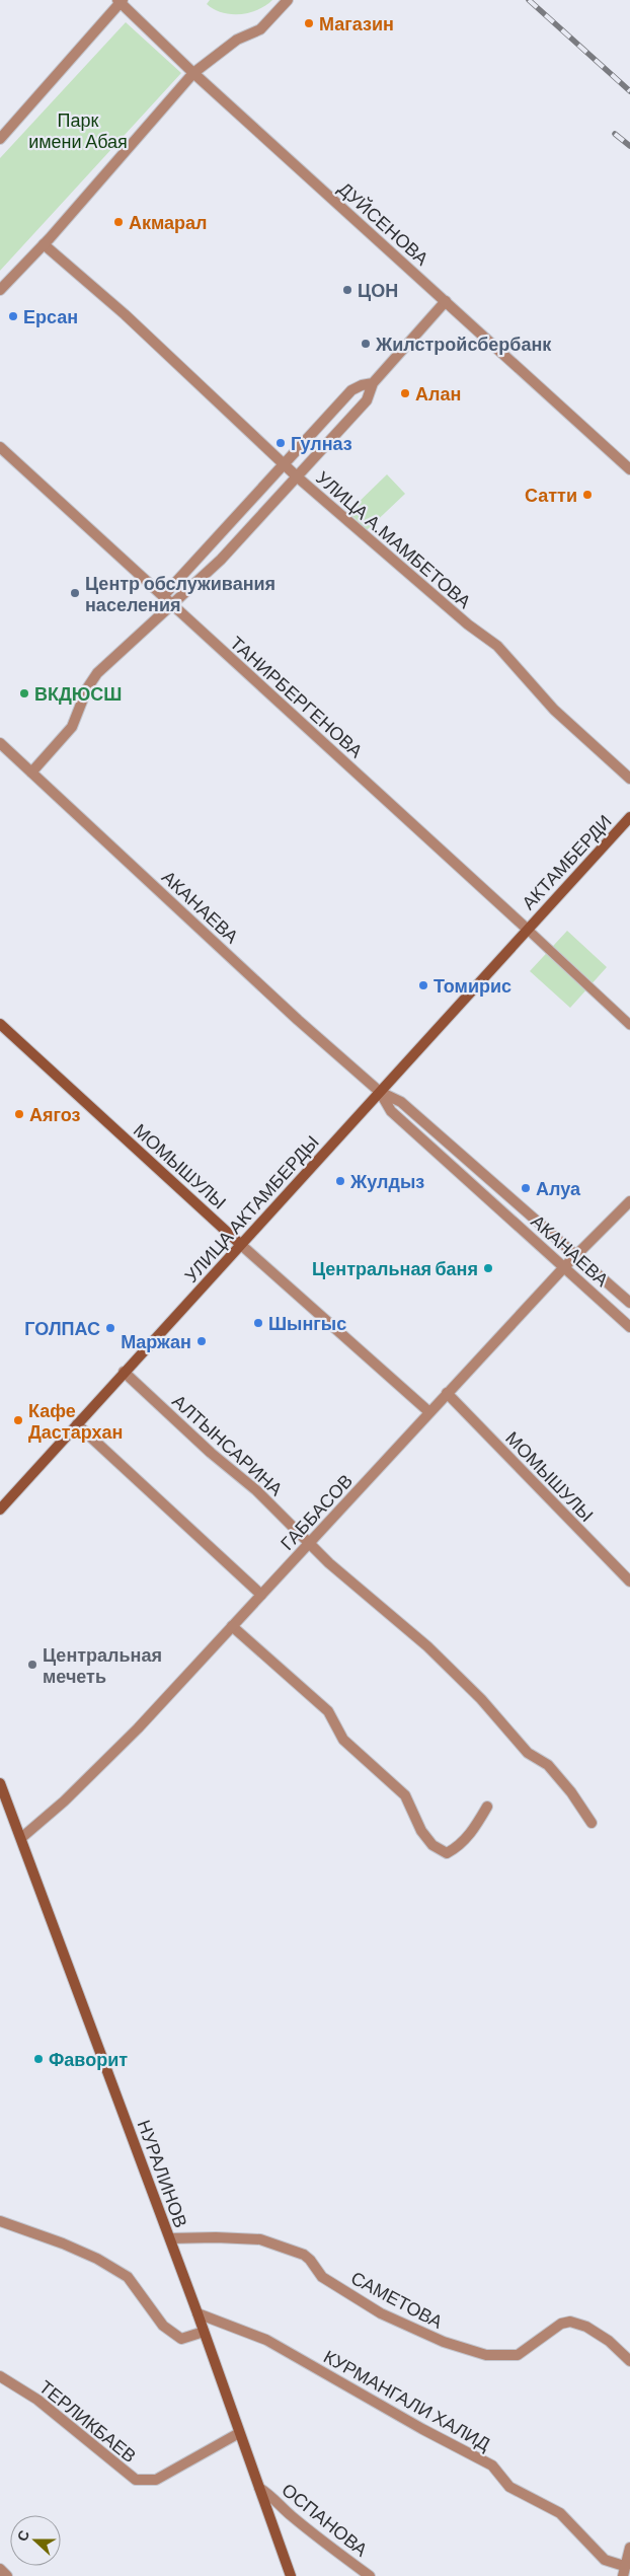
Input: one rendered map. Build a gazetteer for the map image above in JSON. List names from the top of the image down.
{
  "streets": {
    "main road": [
      "АКТАМБЕРДИ",
      "МОМЫШУЛЫ",
      "УЛИЦА АКТАМБЕРДЫ",
      "НУРАЛИНОВ"
    ],
    "street": [
      "ДУЙСЕНОВА",
      "УЛИЦА А.МАМБЕТОВА",
      "ТАНИРБЕРГЕНОВА",
      "АКАНАЕВА",
      "АЛТЫНСАРИНА",
      "ГАББАСОВ",
      "САМЕТОВА",
      "КУРМАНГАЛИ ХАЛИД",
      "ТЕРЛИКБАЕВ",
      "ОСПАНОВА"
    ]
  },
  "crossings": [
    ["ТАНИРБЕРГЕНОВА", "АКТАМБЕРДИ"],
    ["ТАНИРБЕРГЕНОВА", "УЛИЦА АКТАМБЕРДЫ"],
    ["АКТАМБЕРДИ", "УЛИЦА АКТАМБЕРДЫ"],
    ["АКАНАЕВА", "УЛИЦА АКТАМБЕРДЫ"],
    ["АКАНАЕВА", "ГАББАСОВ"],
    ["МОМЫШУЛЫ", "УЛИЦА АКТАМБЕРДЫ"],
    ["МОМЫШУЛЫ", "ГАББАСОВ"],
    ["УЛИЦА АКТАМБЕРДЫ", "АЛТЫНСАРИНА"],
    ["АЛТЫНСАРИНА", "ГАББАСОВ"],
    ["ГАББАСОВ", "НУРАЛИНОВ"],
    ["НУРАЛИНОВ", "САМЕТОВА"],
    ["НУРАЛИНОВ", "КУРМАНГАЛИ ХАЛИД"],
    ["НУРАЛИНОВ", "ТЕРЛИКБАЕВ"],
    ["НУРАЛИНОВ", "ОСПАНОВА"]
  ],
  "parks": ["Парк имени Абая"],
  "places": [
    "Магазин",
    "Акмарал",
    "ЦОН",
    "Ерсан",
    "Жилстройсбербанк",
    "Алан",
    "Гулназ",
    "Сатти",
    "Центр обслуживания населения",
    "ВКДЮСШ",
    "Томирис",
    "Аягоз",
    "Жулдыз",
    "Алуа",
    "Центральная баня",
    "Шынгыс",
    "ГОЛПАС",
    "Маржан",
    "Кафе Дастархан",
    "Центральная мечеть",
    "Фаворит"
  ],
  "north": "left"
}
